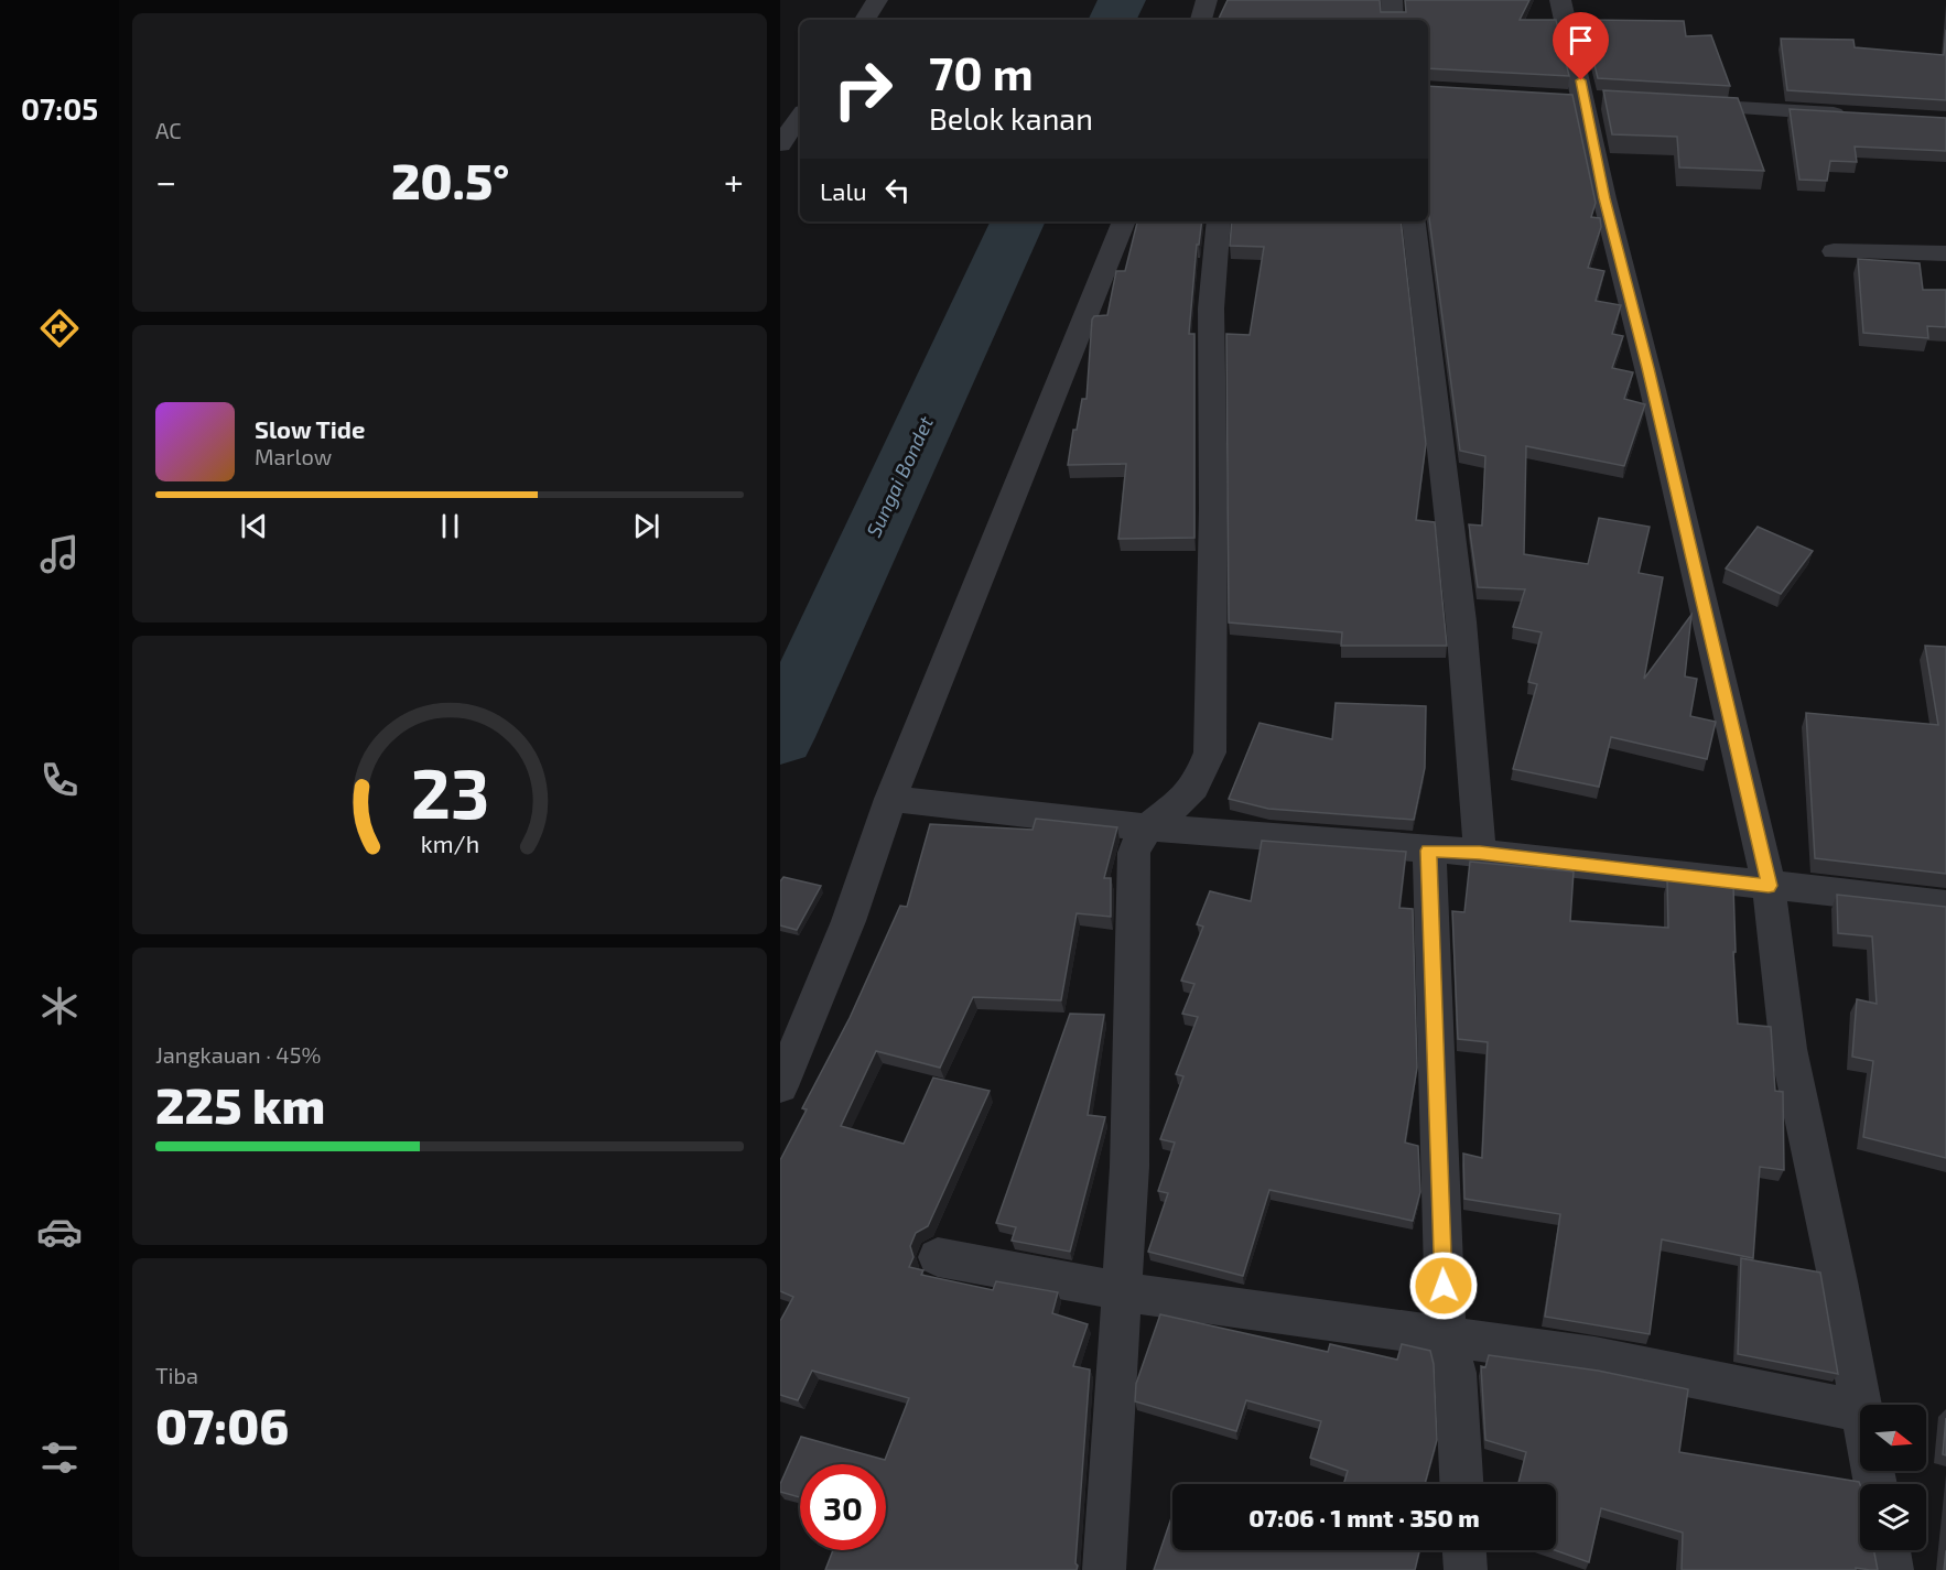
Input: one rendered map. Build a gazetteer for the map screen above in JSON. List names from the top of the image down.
{
  "water": ["Sungai Bondet"],
  "north": "right",
  "page": {
    "tabs": "07:05",
    "tile": [
      "AC",
      ["Jangkauan · 45%", "225 km"],
      ["Tiba", "07:06"]
    ],
    "turn": ["70 m", "Belok kanan"],
    "heat": ["−", "20.5°", "+"],
    "then": "Lalu",
    "song": ["Slow Tide", "Marlow"],
    "limit": "30",
    "trip": "07:06 · 1 mnt · 350 m",
    "gauge": ["23", "km/h"]
  }
}
